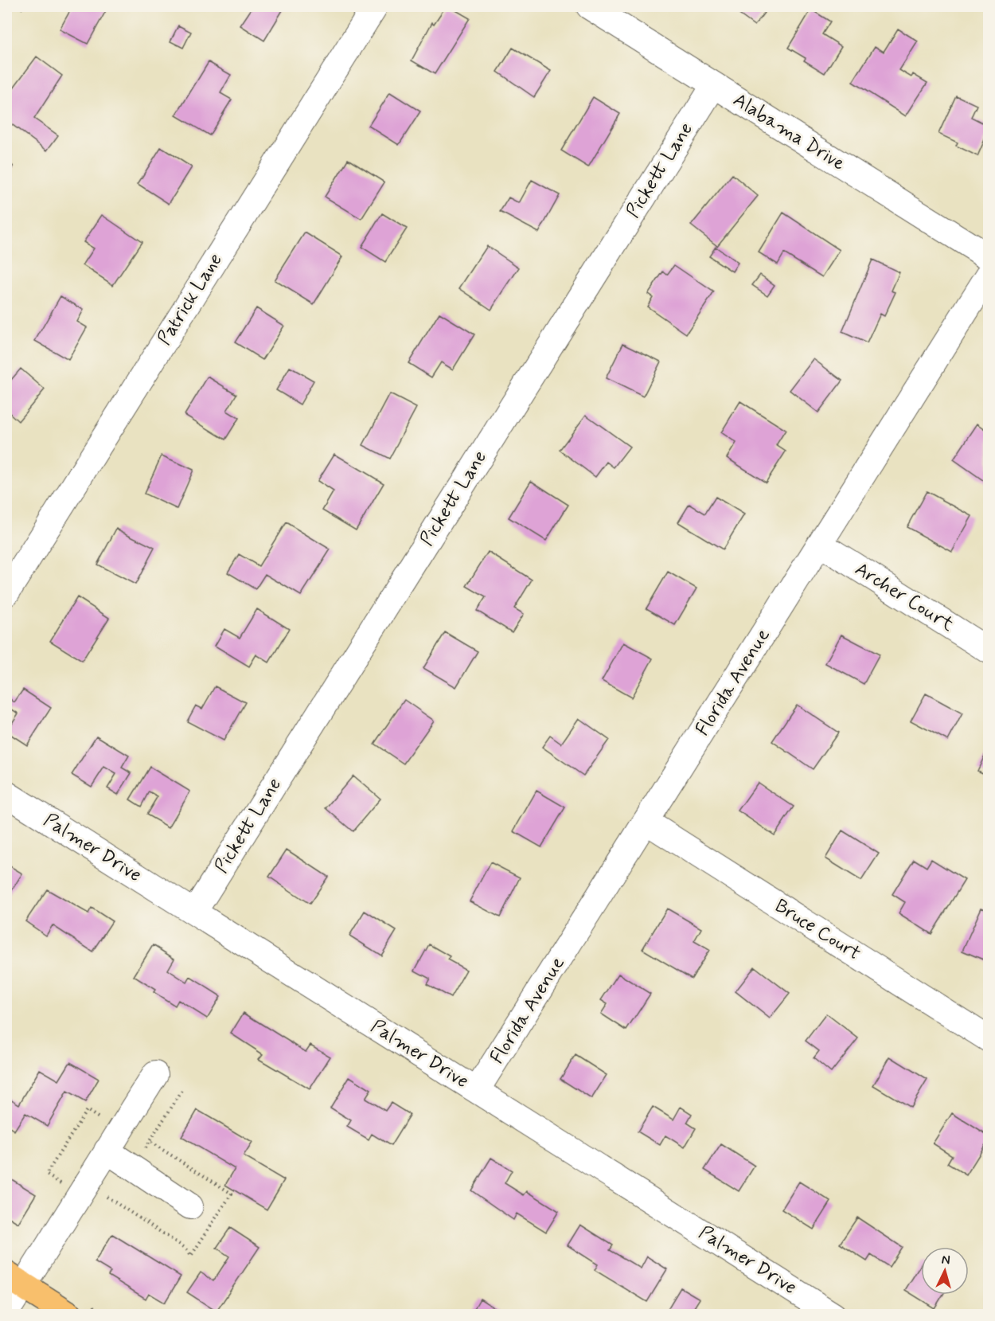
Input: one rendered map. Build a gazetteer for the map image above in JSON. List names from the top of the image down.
{
  "streets": {
    "street": [
      "Alabama Drive",
      "Pickett Lane",
      "Patrick Lane",
      "Archer Court",
      "Florida Avenue",
      "Palmer Drive",
      "Bruce Court"
    ]
  },
  "crossings": [
    ["Alabama Drive", "Pickett Lane"],
    ["Pickett Lane", "Palmer Drive"],
    ["Archer Court", "Florida Avenue"],
    ["Florida Avenue", "Palmer Drive"],
    ["Florida Avenue", "Bruce Court"]
  ],
  "north": "top"
}
